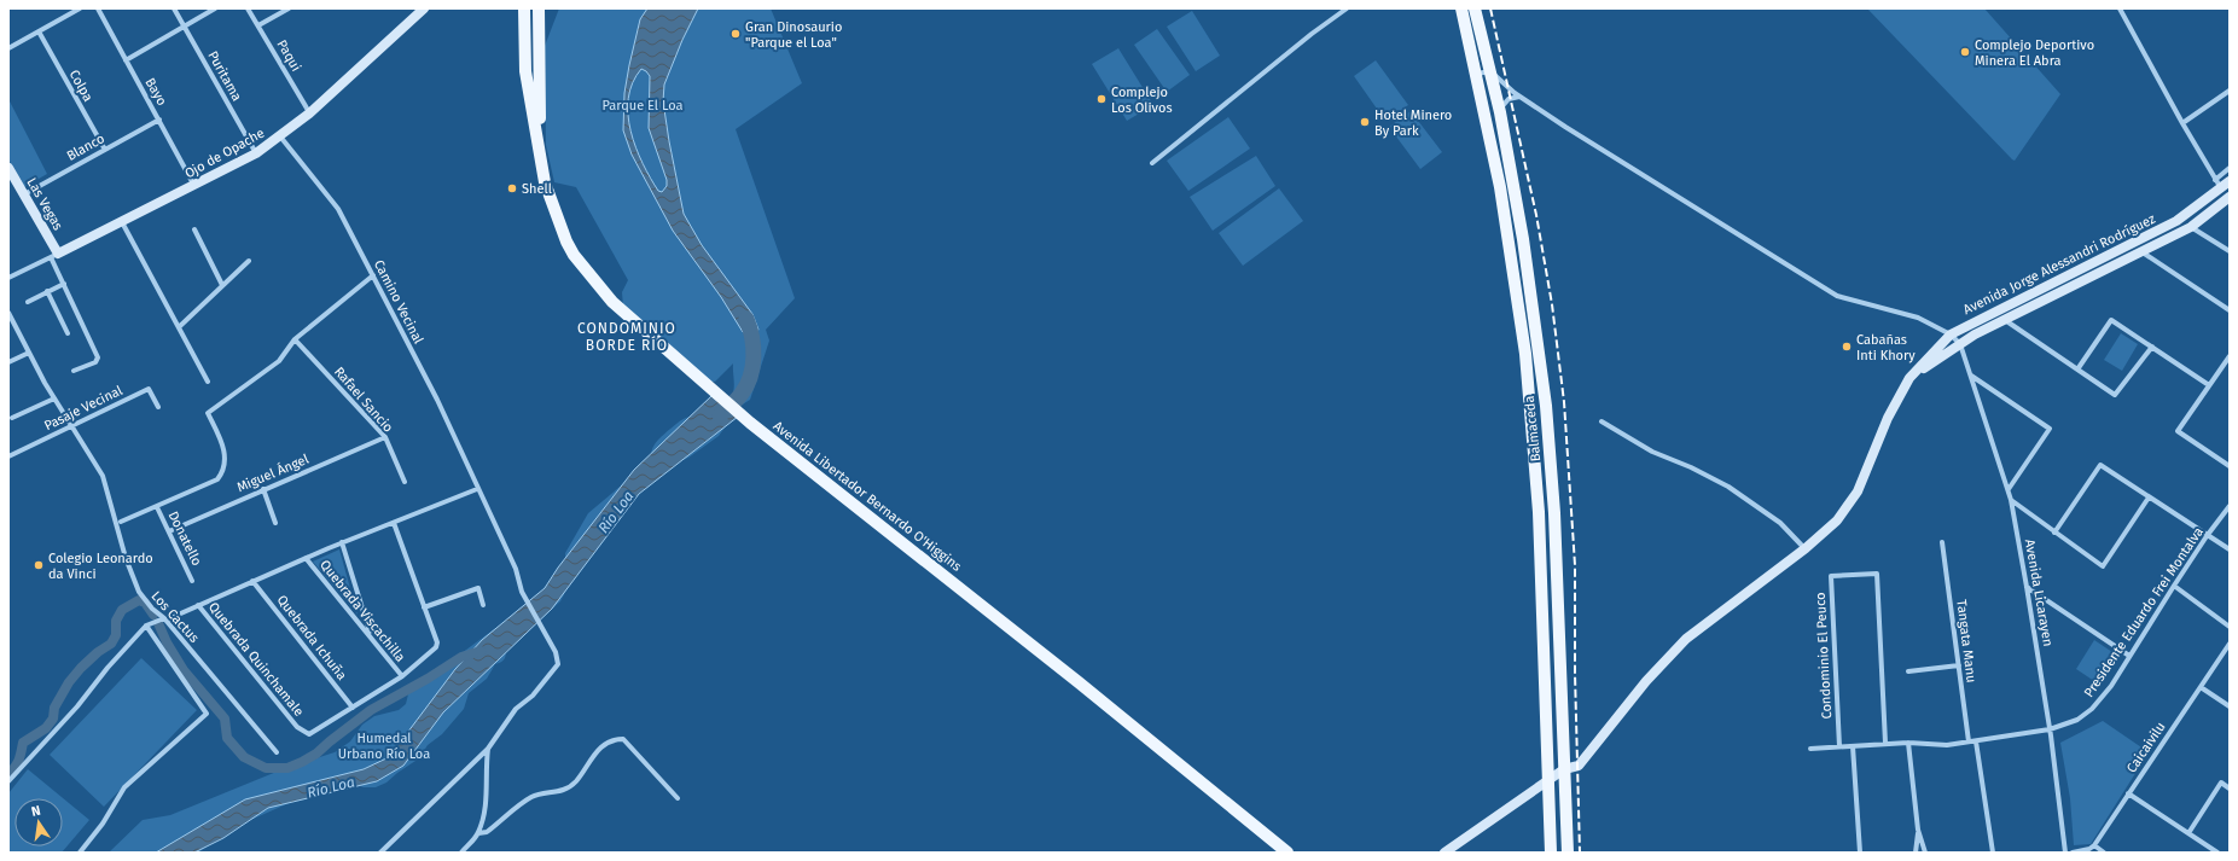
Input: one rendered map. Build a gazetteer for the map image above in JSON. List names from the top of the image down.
{
  "streets": {
    "main road": ["Balmaceda", "Avenida Libertador Bernardo O'Higgins"],
    "street": [
      "Paqui",
      "Puritama",
      "Colpa",
      "Bayo",
      "Blanco",
      "Ojo de Opache",
      "Las Vegas",
      "Avenida Jorge Alessandri Rodríguez",
      "Camino Vecinal",
      "Rafael Sancio",
      "Pasaje Vecinal",
      "Miguel Ángel",
      "Donatello",
      "Avenida Licarayen",
      "Quebrada Viscachilla",
      "Presidente Eduardo Frei Montalva",
      "Los Cactus",
      "Quebrada Ichuña",
      "Tangata Manu",
      "Condominio El Peuco",
      "Quebrada Quinchamale",
      "Caicaivilu"
    ]
  },
  "crossings": [
    ["Paqui", "Ojo de Opache"],
    ["Puritama", "Ojo de Opache"],
    ["Colpa", "Blanco"],
    ["Bayo", "Blanco"],
    ["Bayo", "Ojo de Opache"],
    ["Blanco", "Las Vegas"],
    ["Ojo de Opache", "Las Vegas"],
    ["Ojo de Opache", "Camino Vecinal"],
    ["Avenida Jorge Alessandri Rodríguez", "Balmaceda"],
    ["Avenida Jorge Alessandri Rodríguez", "Avenida Licarayen"],
    ["Rafael Sancio", "Miguel Ángel"],
    ["Pasaje Vecinal", "Los Cactus"],
    ["Miguel Ángel", "Donatello"],
    ["Avenida Licarayen", "Presidente Eduardo Frei Montalva"],
    ["Quebrada Viscachilla", "Quebrada Quinchamale"],
    ["Presidente Eduardo Frei Montalva", "Tangata Manu"],
    ["Presidente Eduardo Frei Montalva", "Condominio El Peuco"],
    ["Quebrada Ichuña", "Quebrada Quinchamale"]
  ],
  "districts": ["CONDOMINIO BORDE RÍO"],
  "water": ["Río Loa"],
  "parks": ["Parque El Loa", "Humedal Urbano Río Loa"],
  "places": [
    "Gran Dinosaurio \"Parque el Loa\"",
    "Complejo Deportivo Minera El Abra",
    "Complejo Los Olivos",
    "Hotel Minero By Park",
    "Shell",
    "Cabañas Inti Khory",
    "Colegio Leonardo da Vinci"
  ],
  "north": "top"
}
